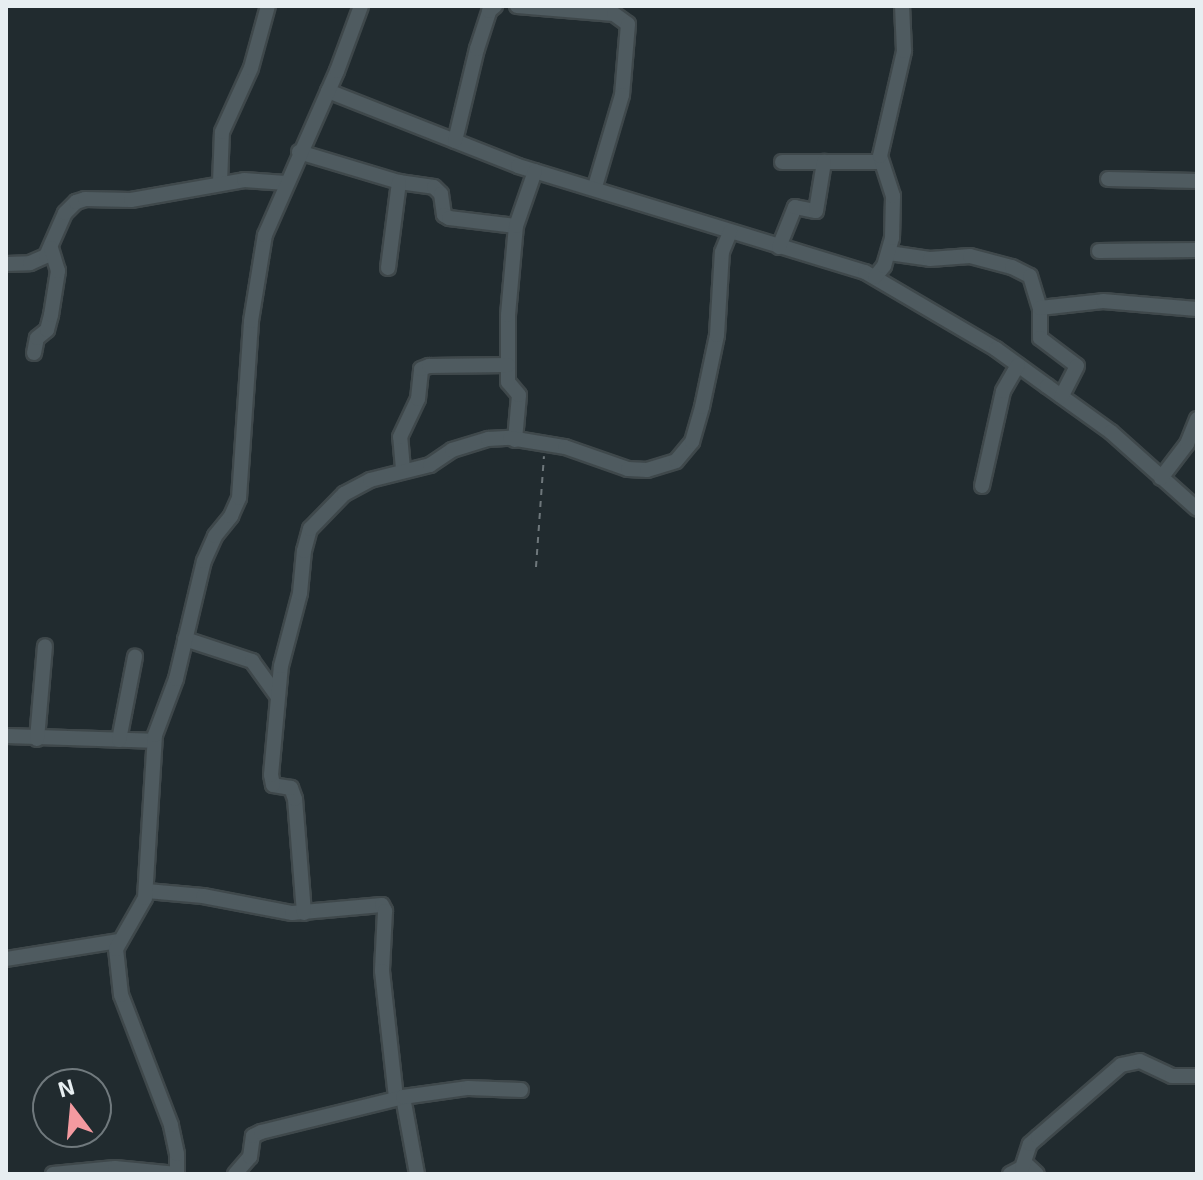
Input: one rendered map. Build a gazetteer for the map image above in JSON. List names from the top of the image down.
{
  "north": "top"
}
